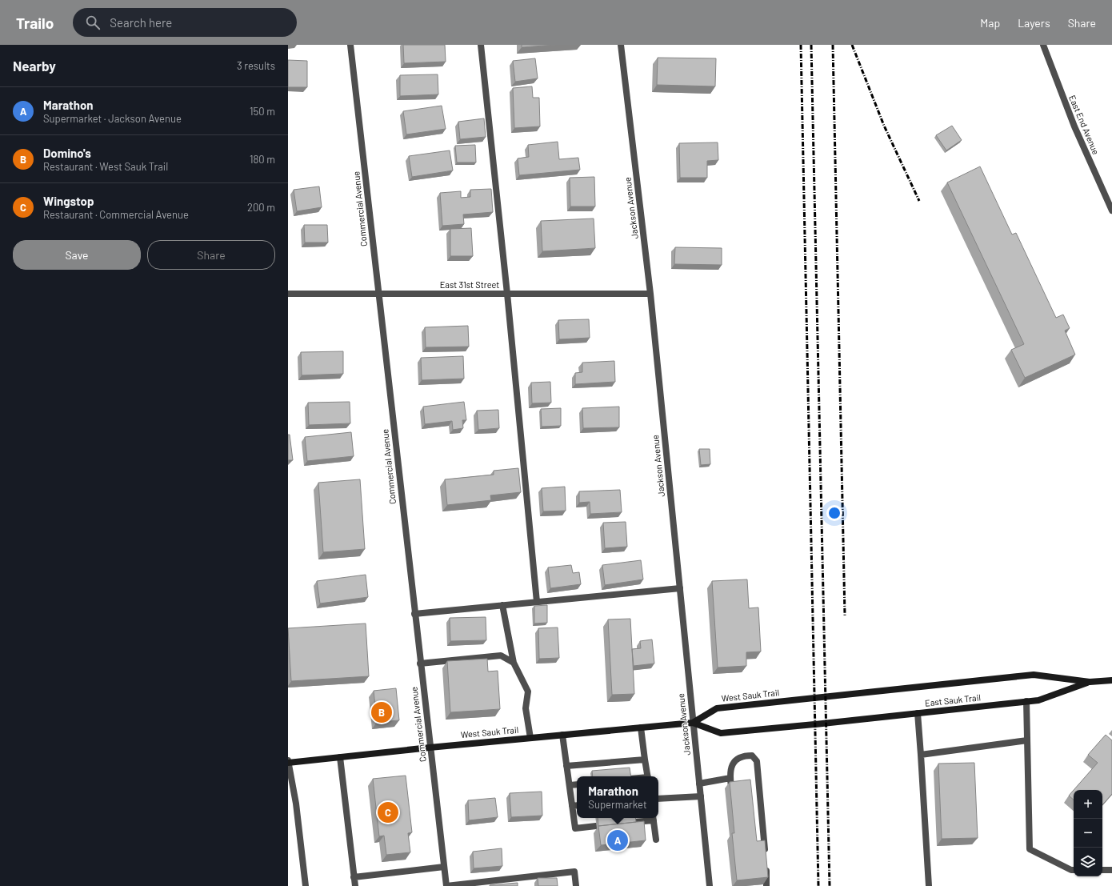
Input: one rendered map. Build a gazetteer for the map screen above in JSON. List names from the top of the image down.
{
  "streets": {
    "main road": ["West Sauk Trail", "East Sauk Trail"],
    "street": [
      "East End Avenue",
      "Jackson Avenue",
      "Commercial Avenue",
      "East 31st Street"
    ]
  },
  "crossings": [
    ["Jackson Avenue", "East 31st Street"],
    ["Jackson Avenue", "West Sauk Trail"],
    ["Commercial Avenue", "East 31st Street"],
    ["Commercial Avenue", "West Sauk Trail"],
    ["West Sauk Trail", "East Sauk Trail"]
  ],
  "page": {
    "header": "Trailo",
    "search": "Search here",
    "nav": ["Map", "Layers", "Share"],
    "heading": ["Nearby", "3 results"],
    "list": [
      {
        "mark": "A",
        "name": "Marathon",
        "note": "Supermarket · Jackson Avenue",
        "value": "150 m"
      },
      {
        "mark": "B",
        "name": "Domino's",
        "note": "Restaurant · West Sauk Trail",
        "value": "180 m"
      },
      {
        "mark": "C",
        "name": "Wingstop",
        "note": "Restaurant · Commercial Avenue",
        "value": "200 m"
      }
    ],
    "buttons": ["Save", "Share"],
    "pins": ["B", "C", "A"],
    "popup": ["Marathon", "Supermarket"],
    "map_buttons": ["+", "−"]
  }
}
